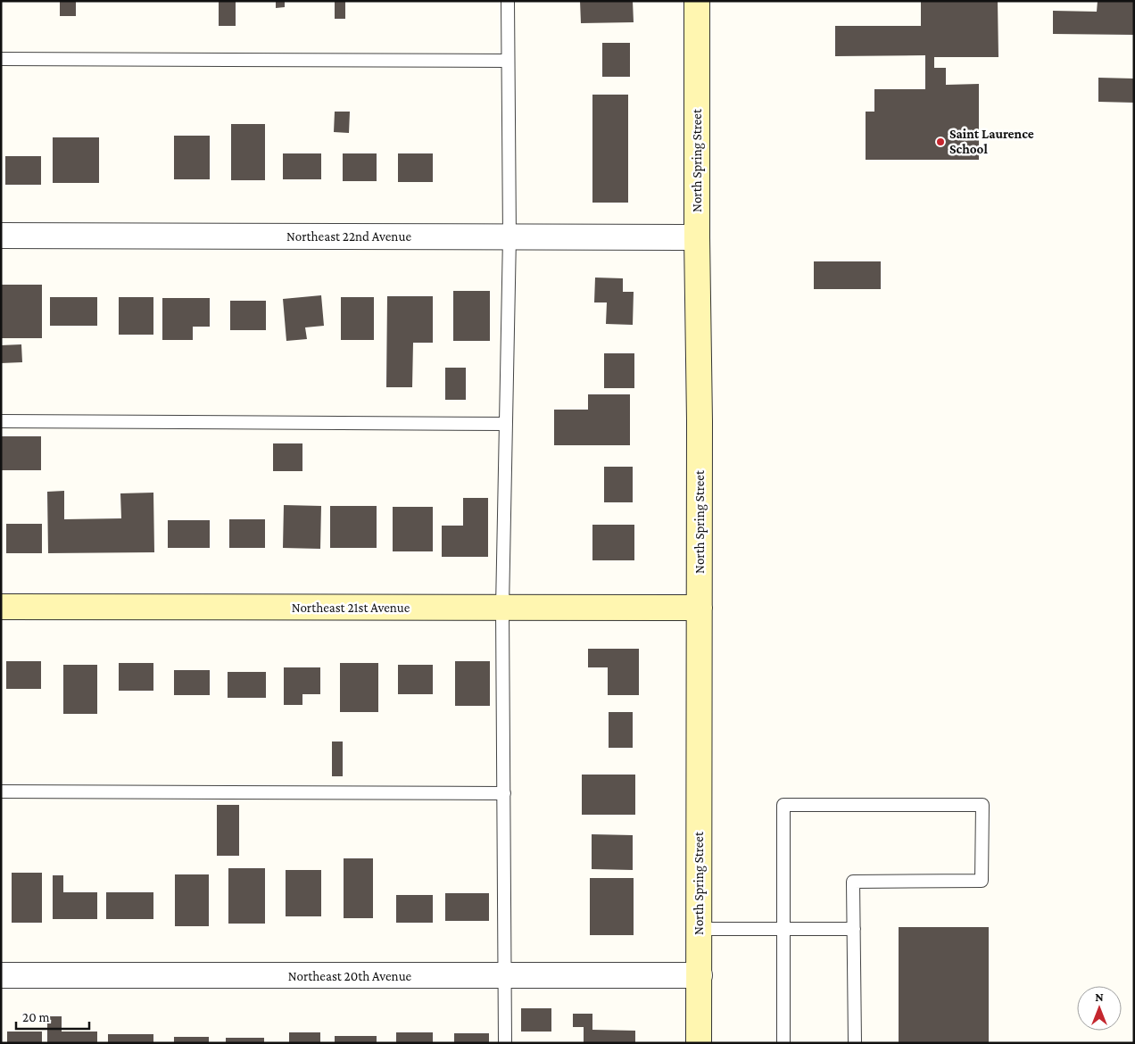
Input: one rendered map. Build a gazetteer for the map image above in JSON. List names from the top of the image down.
{
  "streets": {
    "street": [
      "North Spring Street",
      "Northeast 22nd Avenue",
      "Northeast 21st Avenue",
      "Northeast 20th Avenue"
    ]
  },
  "crossings": [
    ["North Spring Street", "Northeast 22nd Avenue"],
    ["North Spring Street", "Northeast 21st Avenue"],
    ["North Spring Street", "Northeast 20th Avenue"]
  ],
  "places": ["Saint Laurence School"],
  "scale_bar": "20 m",
  "north": "top"
}
